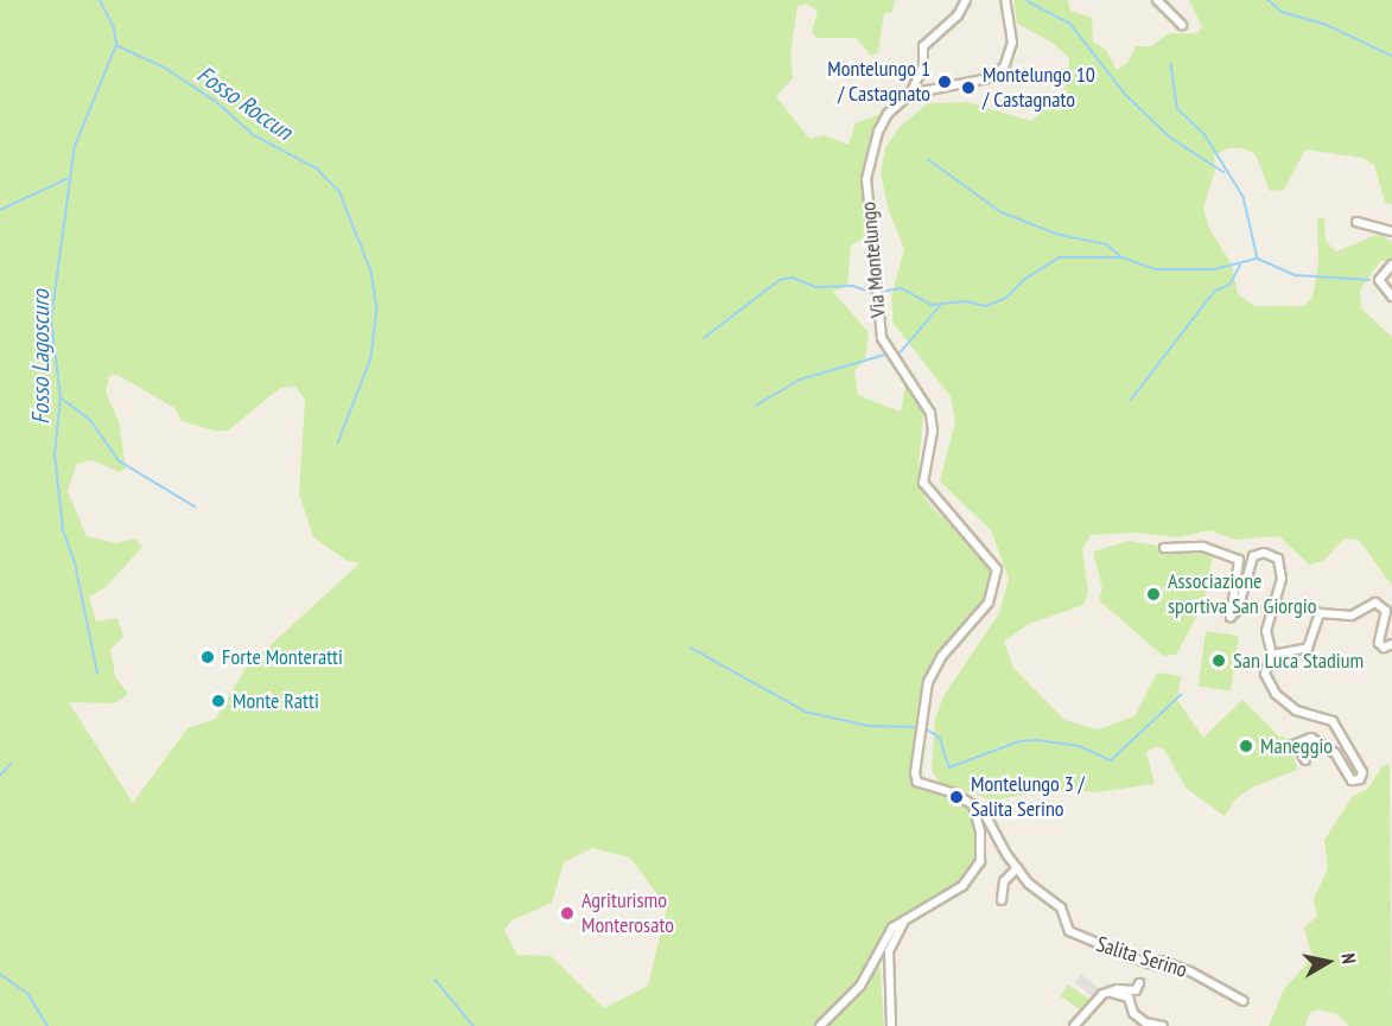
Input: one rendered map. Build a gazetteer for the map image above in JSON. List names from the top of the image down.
{
  "streets": {
    "street": ["Via Montelungo", "Salita Serino"]
  },
  "crossings": [
    ["Via Montelungo", "Salita Serino"]
  ],
  "water": ["Fosso Roccun", "Fosso Lagoscuro"],
  "places": [
    "Montelungo 1 / Castagnato",
    "Montelungo 10 / Castagnato",
    "Associazione sportiva San Giorgio",
    "Forte Monteratti",
    "San Luca Stadium",
    "Monte Ratti",
    "Maneggio",
    "Montelungo 3 / Salita Serino",
    "Agriturismo Monterosato"
  ],
  "north": "right"
}
